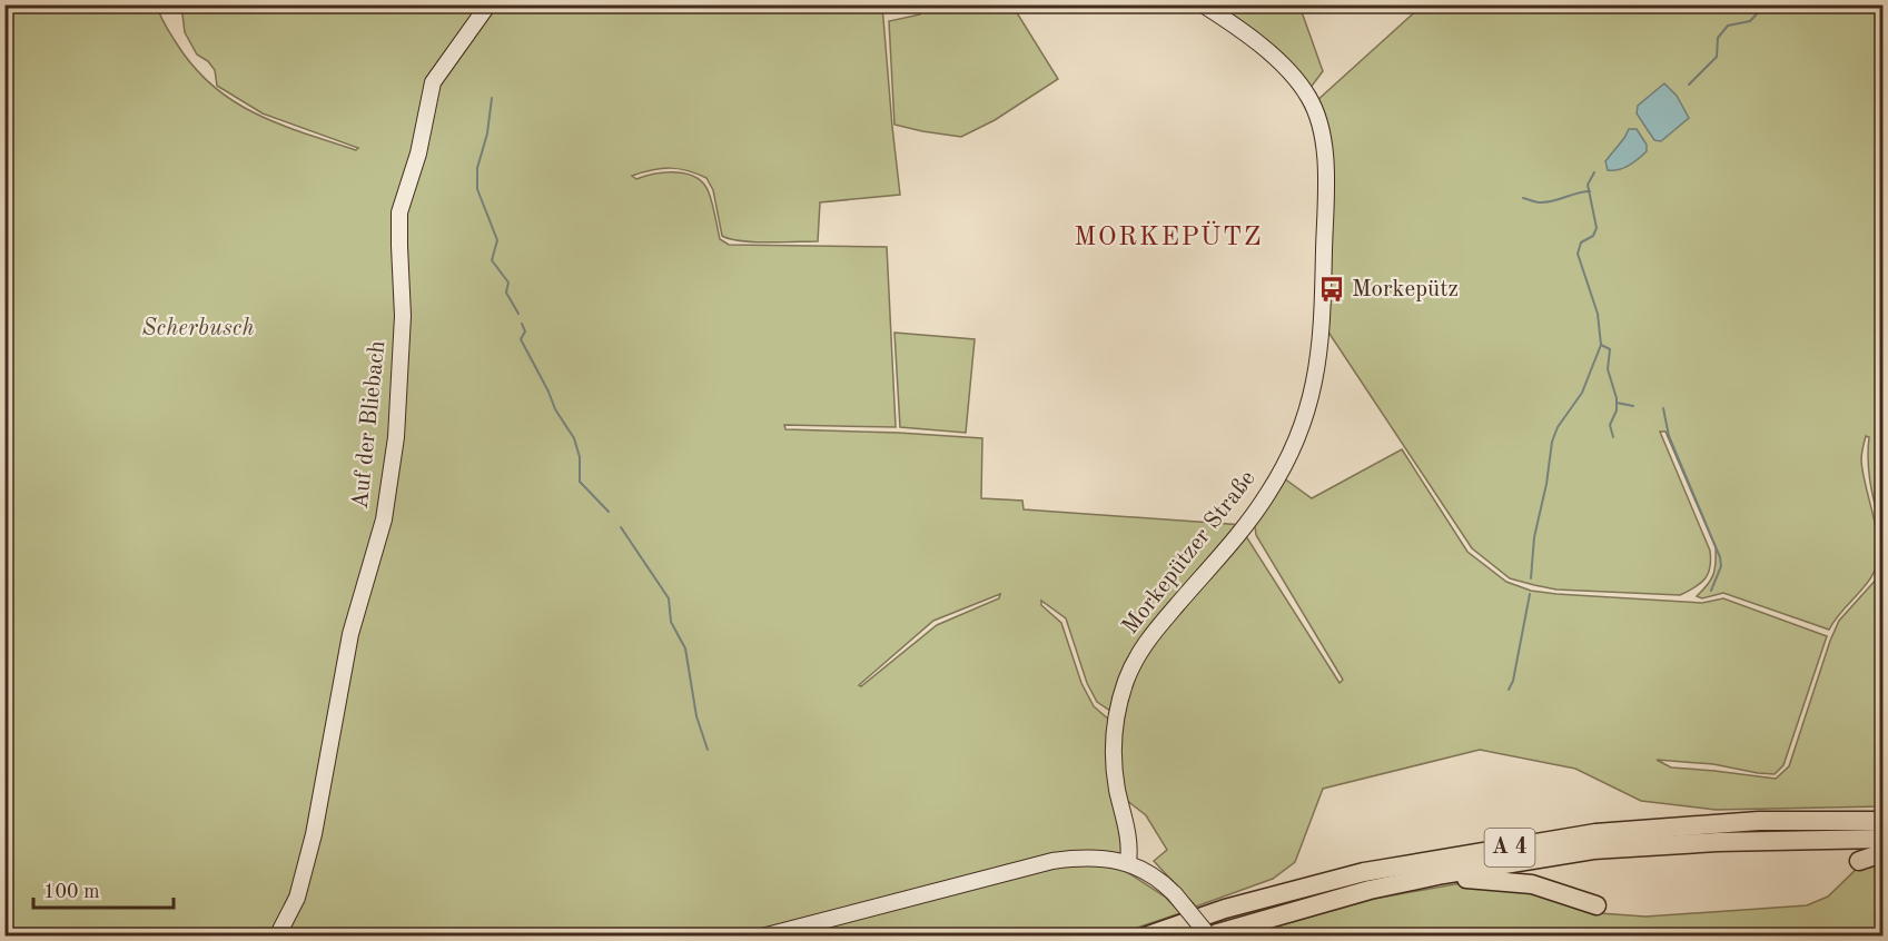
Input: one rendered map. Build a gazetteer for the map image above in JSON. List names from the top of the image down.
{
  "streets": {
    "highway": ["A 4"],
    "street": ["Auf der Bliebach", "Morkepützer Straße"]
  },
  "districts": ["MORKEPÜTZ"],
  "parks": ["Scherbusch"],
  "places": {
    "bus stop": ["Morkepütz"]
  },
  "scale_bar": "100 m"
}
